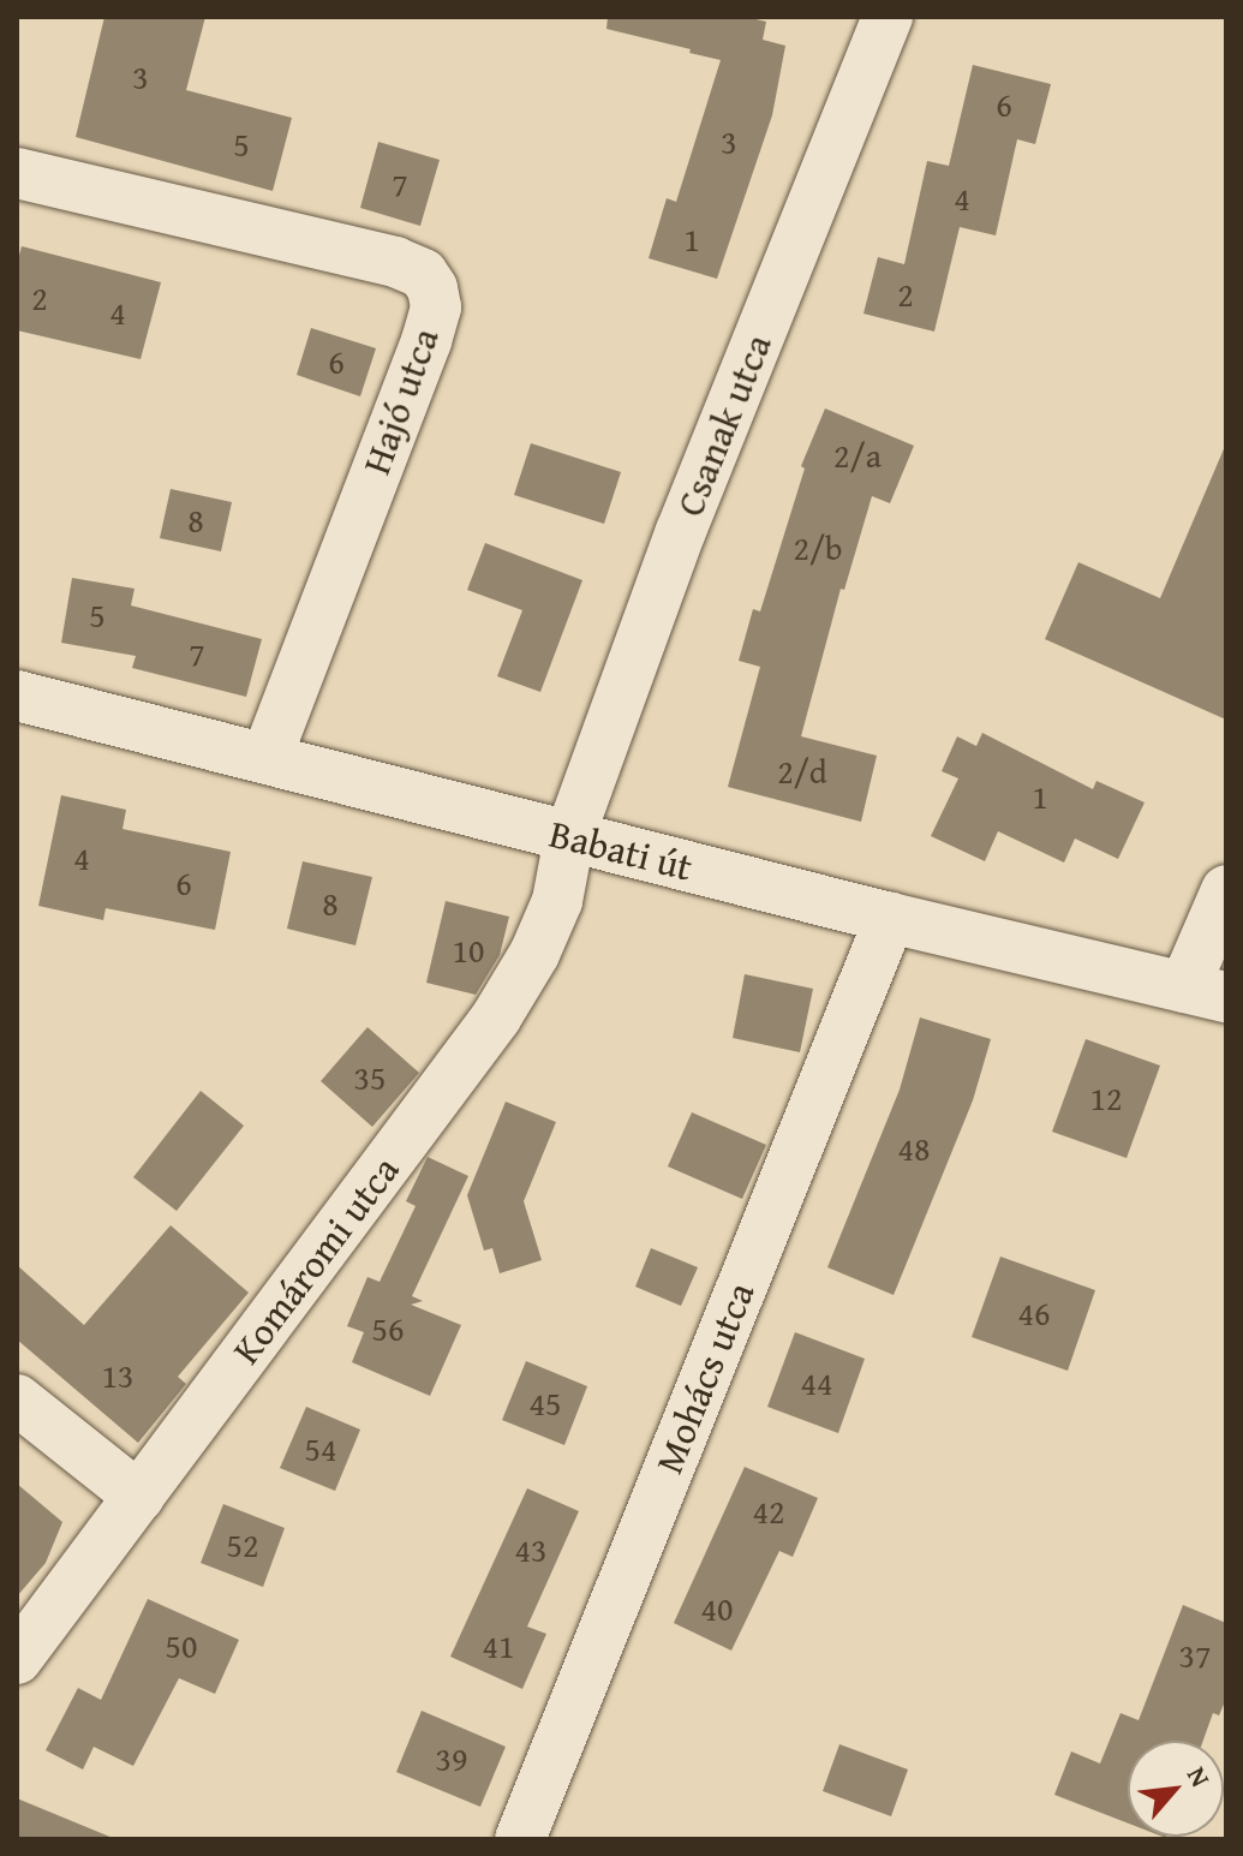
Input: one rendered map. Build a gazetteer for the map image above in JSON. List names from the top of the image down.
{
  "streets": {
    "street": [
      "Hajó utca",
      "Csanak utca",
      "Babati út",
      "Komáromi utca",
      "Mohács utca"
    ]
  },
  "crossings": [
    ["Hajó utca", "Babati út"],
    ["Csanak utca", "Babati út"],
    ["Csanak utca", "Komáromi utca"],
    ["Babati út", "Komáromi utca"],
    ["Babati út", "Mohács utca"]
  ],
  "house_numbers": [
    "3",
    "6",
    "3",
    "5",
    "7",
    "4",
    "1",
    "2",
    "2",
    "4",
    "6",
    "2/a",
    "8",
    "2/b",
    "5",
    "7",
    "2/d",
    "1",
    "4",
    "6",
    "8",
    "10",
    "35",
    "12",
    "48",
    "46",
    "56",
    "13",
    "44",
    "45",
    "54",
    "42",
    "52",
    "43",
    "40",
    "50",
    "41",
    "37",
    "39"
  ],
  "north": "top right"
}
